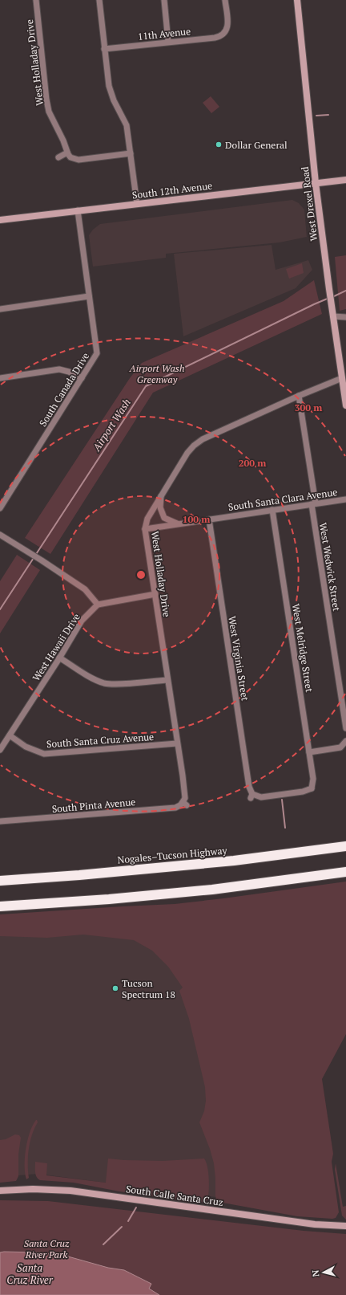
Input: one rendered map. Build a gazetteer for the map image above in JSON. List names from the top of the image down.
{
  "streets": {
    "highway": ["Nogales–Tucson Highway"],
    "street": [
      "11th Avenue",
      "West Holladay Drive",
      "South 12th Avenue",
      "West Drexel Road",
      "South Canada Drive",
      "South Santa Clara Avenue",
      "West Wedwick Street",
      "West Hawaii Drive",
      "West Melridge Street",
      "West Virginia Street",
      "South Santa Cruz Avenue",
      "South Pinta Avenue",
      "South Calle Santa Cruz"
    ]
  },
  "crossings": [
    ["West Holladay Drive", "West Drexel Road"],
    ["West Holladay Drive", "South Santa Clara Avenue"],
    ["West Holladay Drive", "West Wedwick Street"],
    ["West Holladay Drive", "South Santa Cruz Avenue"],
    ["West Holladay Drive", "South Pinta Avenue"],
    ["South 12th Avenue", "West Drexel Road"],
    ["South 12th Avenue", "South Canada Drive"],
    ["South Santa Clara Avenue", "West Wedwick Street"],
    ["South Santa Clara Avenue", "West Melridge Street"],
    ["South Santa Clara Avenue", "West Virginia Street"],
    ["West Hawaii Drive", "South Santa Cruz Avenue"],
    ["West Melridge Street", "West Virginia Street"]
  ],
  "water": ["Airport Wash", "Santa Cruz River"],
  "parks": ["Airport Wash Greenway", "Santa Cruz River Park"],
  "places": ["Dollar General", "Tucson Spectrum 18"],
  "north": "left",
  "rings": ["300 m", "200 m", "100 m"]
}
